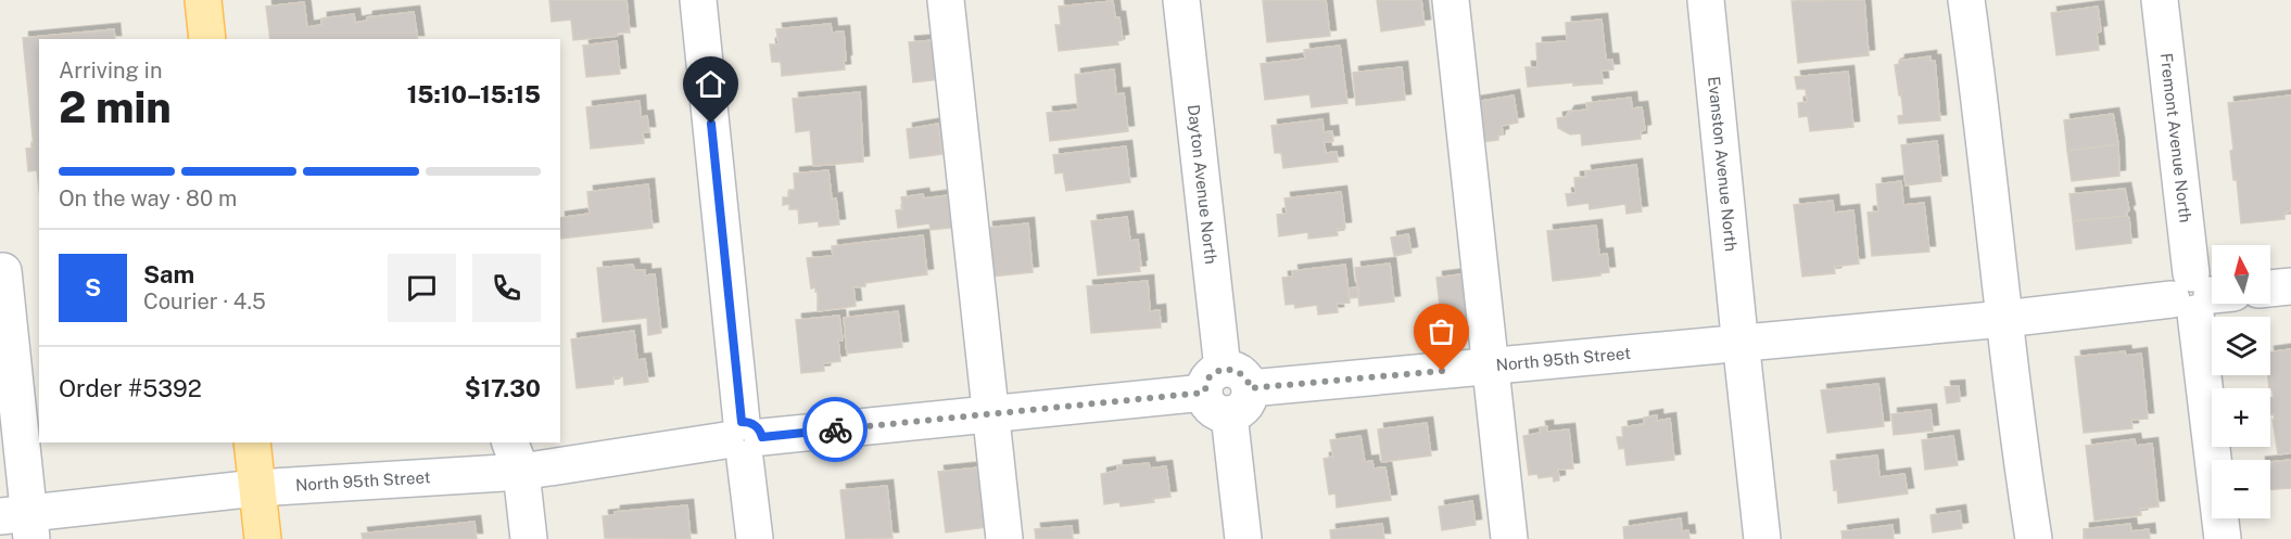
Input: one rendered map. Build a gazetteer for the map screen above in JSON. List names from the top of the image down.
{
  "streets": {
    "street": [
      "Fremont Avenue North",
      "Evanston Avenue North",
      "Dayton Avenue North",
      "North 95th Street"
    ]
  },
  "crossings": [
    ["Fremont Avenue North", "North 95th Street"],
    ["Evanston Avenue North", "North 95th Street"],
    ["Dayton Avenue North", "North 95th Street"]
  ],
  "north": "top",
  "page": {
    "heading": ["2 min", "Arriving in", "15:10–15:15"],
    "panel": [
      "Sam",
      "Courier · 4.5",
      "Order #5392",
      "$17.30"
    ],
    "bar": "On the way · 80 m",
    "map_buttons": ["+", "−"],
    "round": "S"
  }
}
